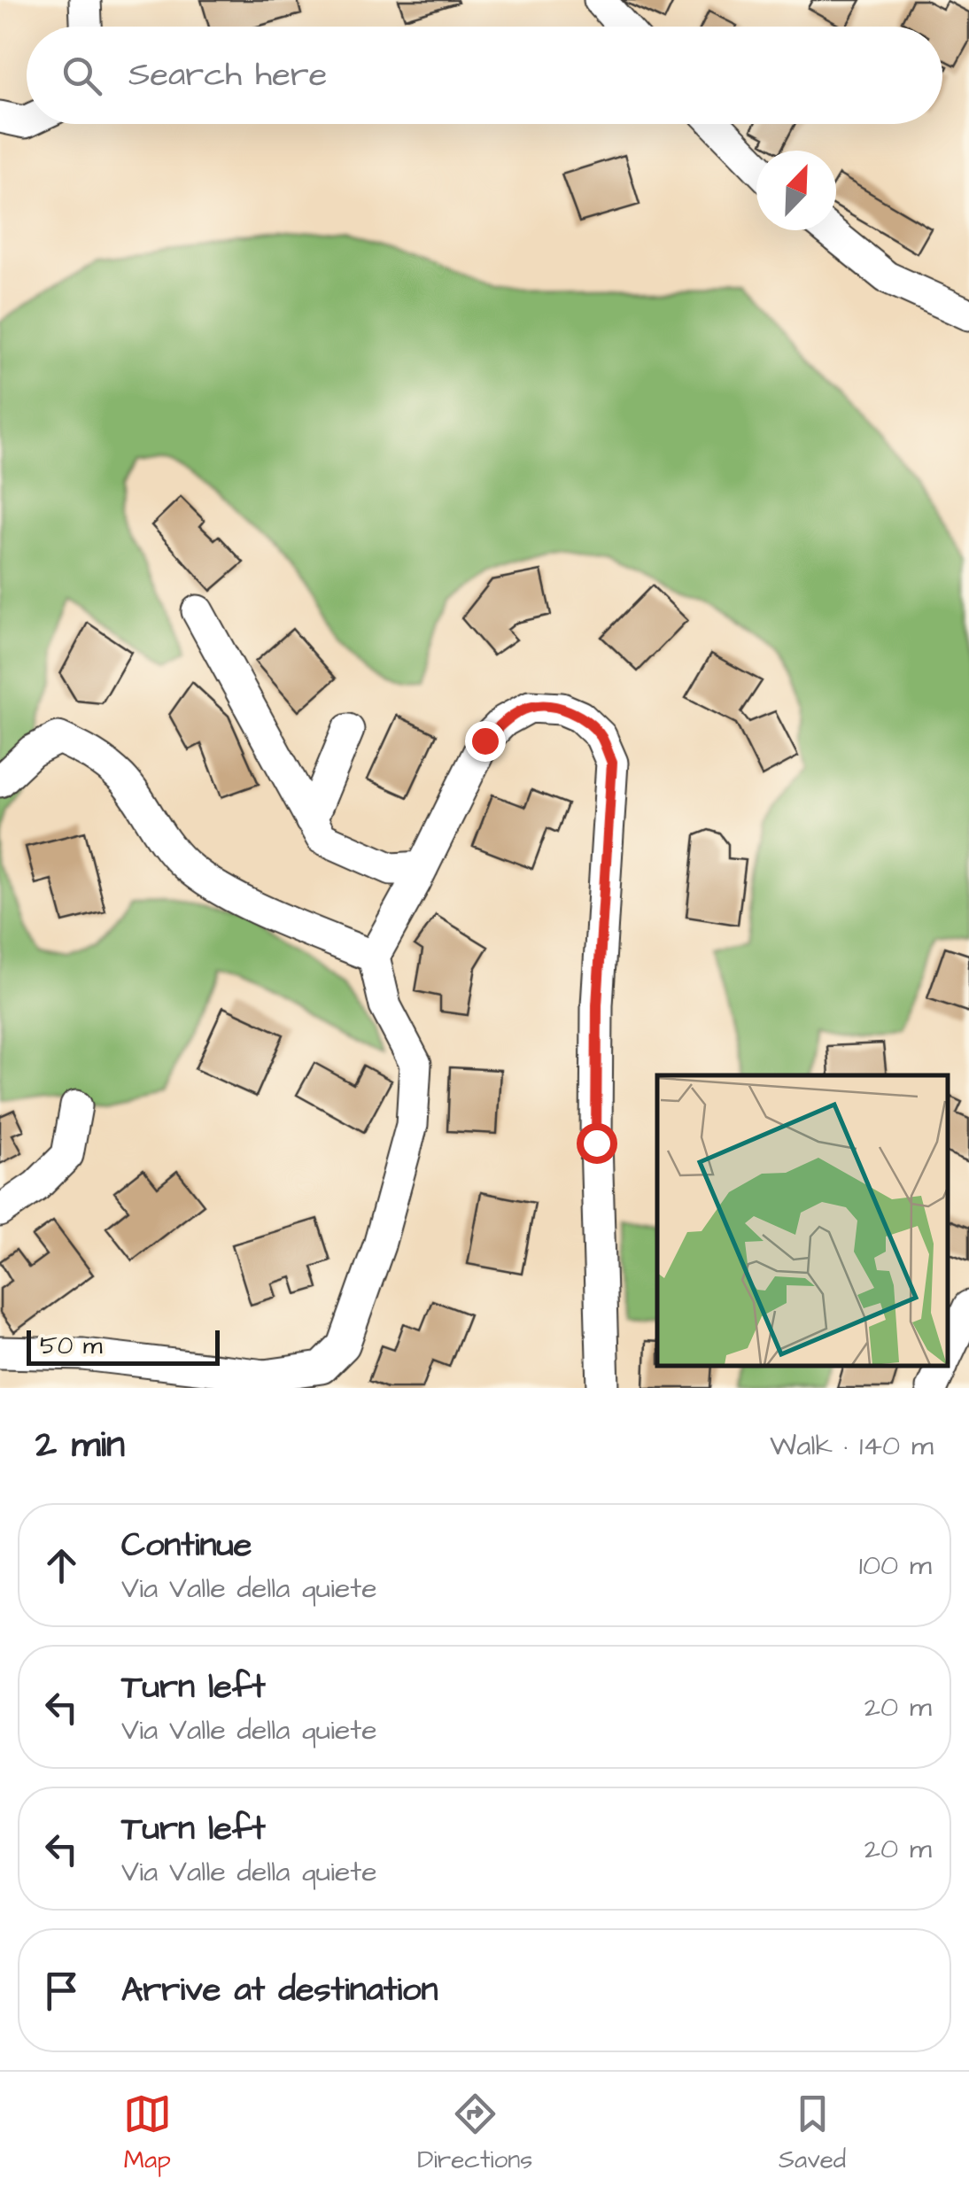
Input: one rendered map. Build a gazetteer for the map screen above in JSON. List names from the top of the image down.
{
  "scale_bar": "50 m",
  "north": "top right",
  "page": {
    "search": "Search here",
    "scale": "50 m",
    "heading": ["2 min", "Walk · 140 m"],
    "list": [
      ["Continue", "Via Valle della quiete", "100 m"],
      ["Turn left", "Via Valle della quiete", "20 m"],
      ["Turn left", "Via Valle della quiete", "20 m"],
      "Arrive at destination"
    ],
    "nav": ["Map", "Directions", "Saved"]
  }
}
